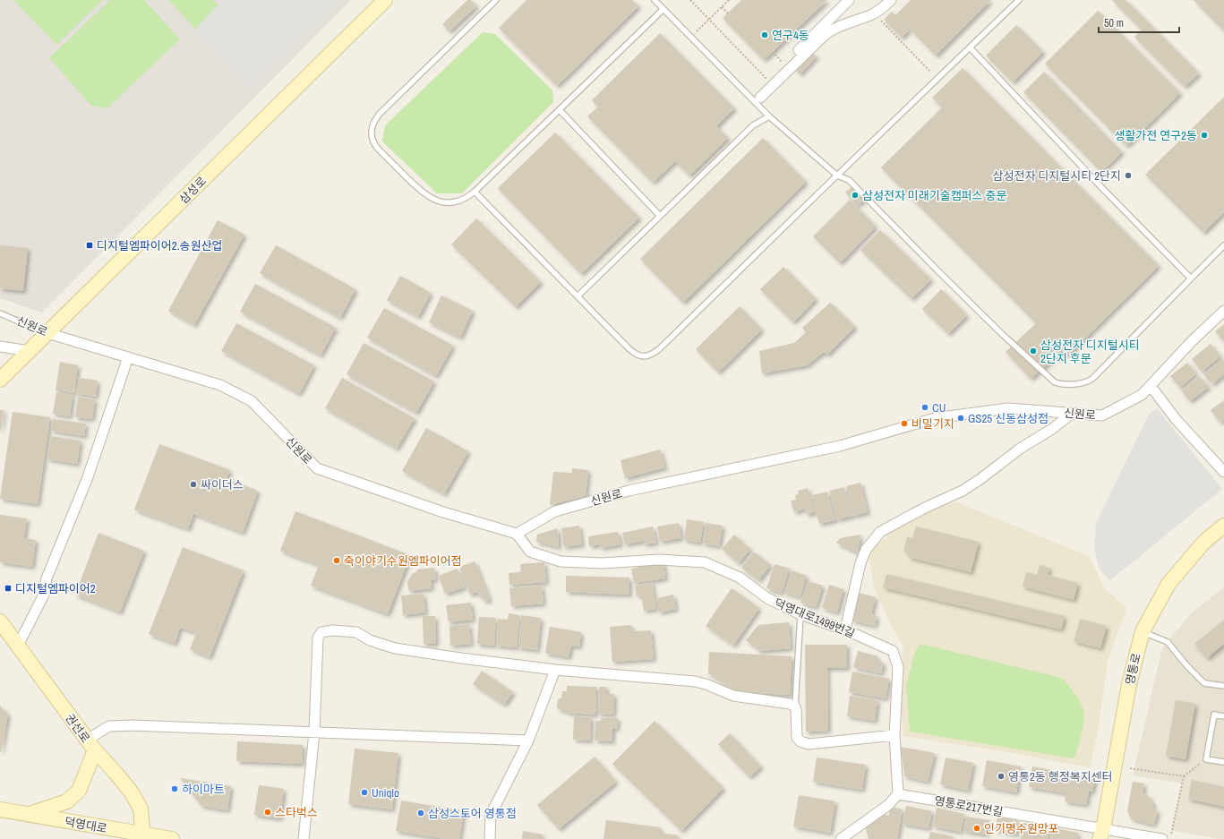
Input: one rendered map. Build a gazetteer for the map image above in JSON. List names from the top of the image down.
{
  "streets": {
    "street": [
      "삼성로",
      "신원로",
      "덕영대로1499번길",
      "영통로",
      "권선로",
      "영통로217번길",
      "덕영대로"
    ]
  },
  "crossings": [
    ["삼성로", "신원로"],
    ["신원로", "덕영대로1499번길"],
    ["덕영대로1499번길", "영통로217번길"],
    ["영통로", "영통로217번길"],
    ["권선로", "덕영대로"]
  ],
  "places": {
    "other": [
      "연구4동",
      "생활가전 연구2동",
      "삼성전자 디지털시티 2단지",
      "삼성전자 미래기술캠퍼스 중문",
      "삼성전자 디지털시티 2단지 후문",
      "CU",
      "GS25 신동삼성점",
      "비밀기지",
      "싸이더스",
      "죽이야기수원엠파이어점",
      "영통2동 행정복지센터",
      "하이마트",
      "Uniqlo",
      "스타벅스",
      "삼성스토어 영통점",
      "인기명수원망포"
    ],
    "transit": ["디지털엠파이어2.송원산업", "디지털엠파이어2"]
  },
  "scale_bar": "50 m"
}
